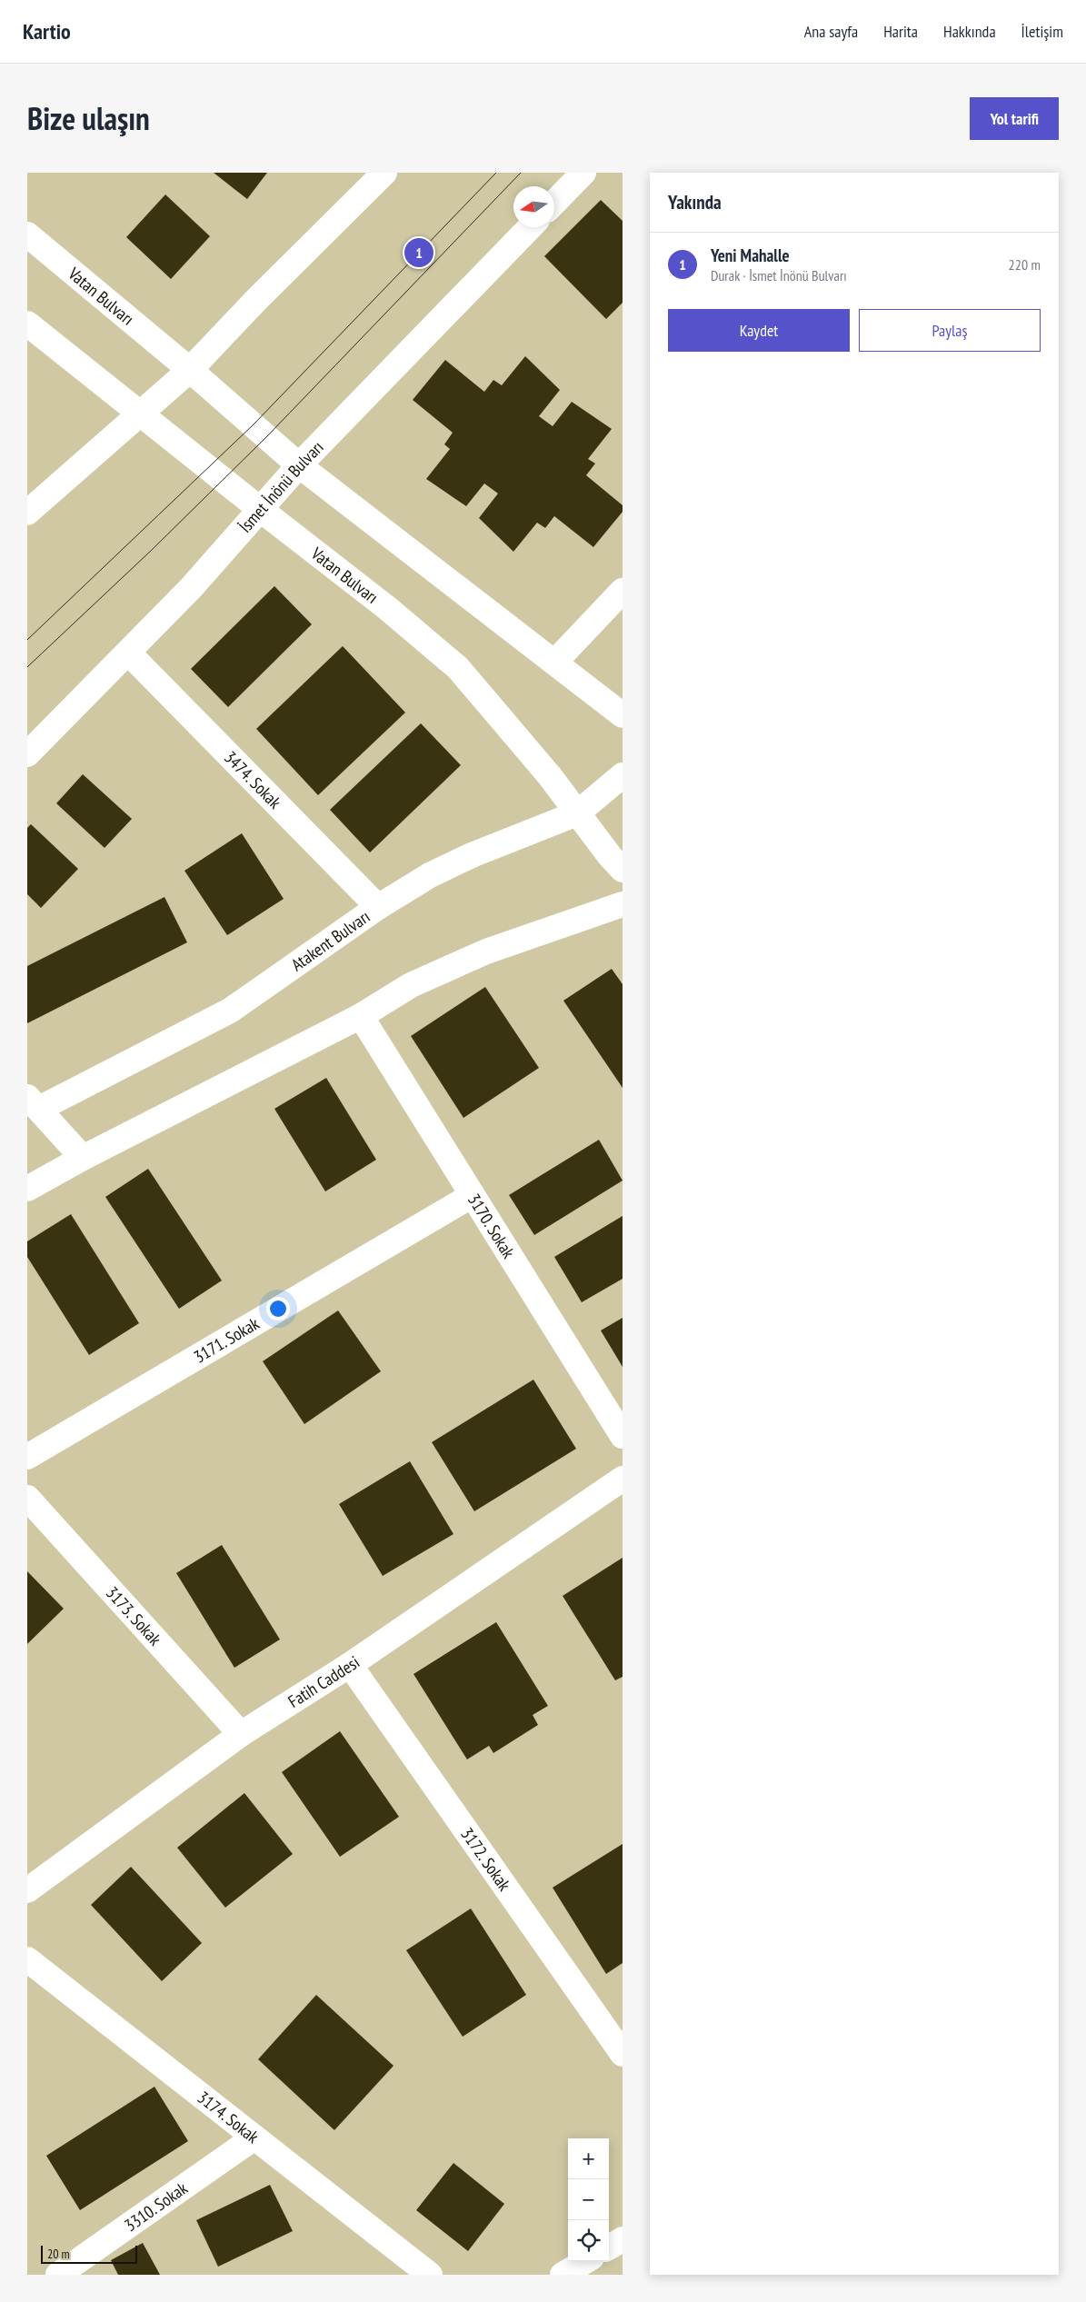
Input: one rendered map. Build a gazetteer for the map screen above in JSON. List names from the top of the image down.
{
  "streets": {
    "main road": [
      "Vatan Bulvarı",
      "İsmet İnönü Bulvarı",
      "3474. Sokak",
      "Atakent Bulvarı",
      "3170. Sokak",
      "3171. Sokak",
      "3173. Sokak",
      "Fatih Caddesi",
      "3172. Sokak",
      "3174. Sokak",
      "3310. Sokak"
    ]
  },
  "crossings": [
    ["Vatan Bulvarı", "İsmet İnönü Bulvarı"],
    ["Vatan Bulvarı", "Atakent Bulvarı"],
    ["İsmet İnönü Bulvarı", "3474. Sokak"],
    ["3474. Sokak", "Atakent Bulvarı"],
    ["3170. Sokak", "3171. Sokak"],
    ["3173. Sokak", "Fatih Caddesi"],
    ["Fatih Caddesi", "3172. Sokak"],
    ["3174. Sokak", "3310. Sokak"]
  ],
  "scale_bar": "20 m",
  "north": "left",
  "page": {
    "header": "Kartio",
    "nav": [
      "Ana sayfa",
      "Harita",
      "Hakkında",
      "İletişim"
    ],
    "title": "Bize ulaşın",
    "buttons": [
      "Yol tarifi",
      ["Kaydet", "Paylaş"]
    ],
    "heading": "Yakında",
    "list": [
      {
        "mark": "1",
        "name": "Yeni Mahalle",
        "note": "Durak · İsmet İnönü Bulvarı",
        "value": "220 m"
      }
    ],
    "pins": "1",
    "map_buttons": ["+", "−"],
    "scale": "20 m"
  }
}
